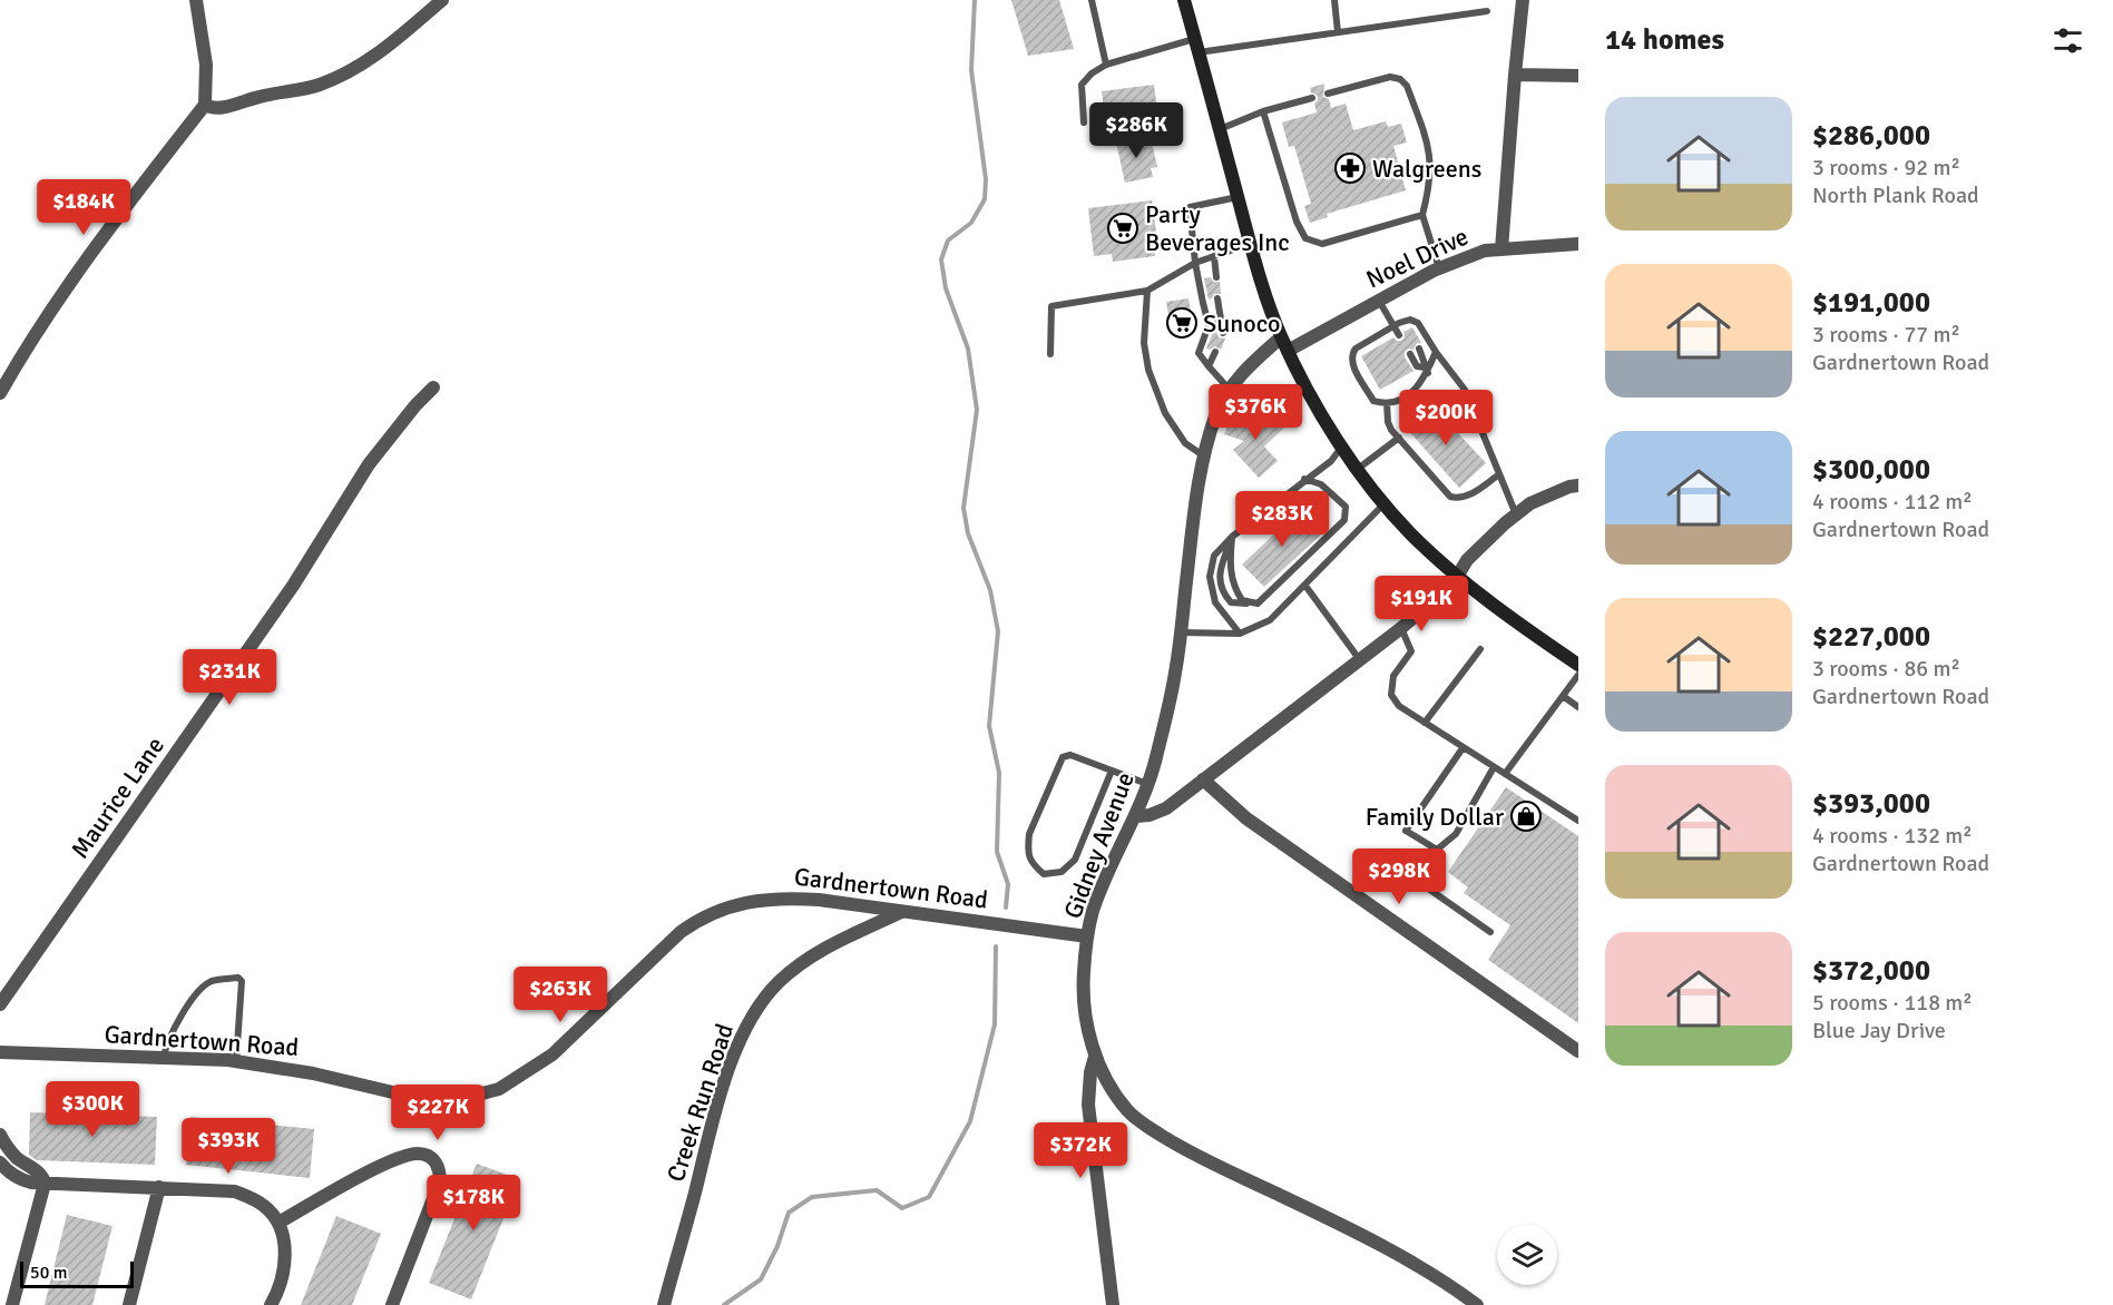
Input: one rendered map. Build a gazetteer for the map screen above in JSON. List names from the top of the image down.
{
  "streets": {
    "street": [
      "Noel Drive",
      "Maurice Lane",
      "Gidney Avenue",
      "Gardnertown Road",
      "Creek Run Road"
    ]
  },
  "crossings": [
    ["Gidney Avenue", "Gardnertown Road"],
    ["Gardnertown Road", "Creek Run Road"]
  ],
  "places": {
    "pharmacy": ["Walgreens"],
    "supermarket": ["Party Beverages Inc", "Sunoco"],
    "shop": ["Family Dollar"]
  },
  "scale_bar": "50 m",
  "page": {
    "heading": "14 homes",
    "list": [
      {
        "name": "$286,000",
        "note": "3 rooms · 92 m² · North Plank Road"
      },
      {
        "name": "$191,000",
        "note": "3 rooms · 77 m² · Gardnertown Road"
      },
      {
        "name": "$300,000",
        "note": "4 rooms · 112 m² · Gardnertown Road"
      },
      {
        "name": "$227,000",
        "note": "3 rooms · 86 m² · Gardnertown Road"
      },
      {
        "name": "$393,000",
        "note": "4 rooms · 132 m² · Gardnertown Road"
      },
      {
        "name": "$372,000",
        "note": "5 rooms · 118 m² · Blue Jay Drive"
      }
    ],
    "price": [
      "$286K",
      "$184K",
      "$376K",
      "$200K",
      "$283K",
      "$191K",
      "$231K",
      "$298K",
      "$263K",
      "$300K",
      "$227K",
      "$393K",
      "$372K",
      "$178K"
    ],
    "scale": "50 m"
  }
}
